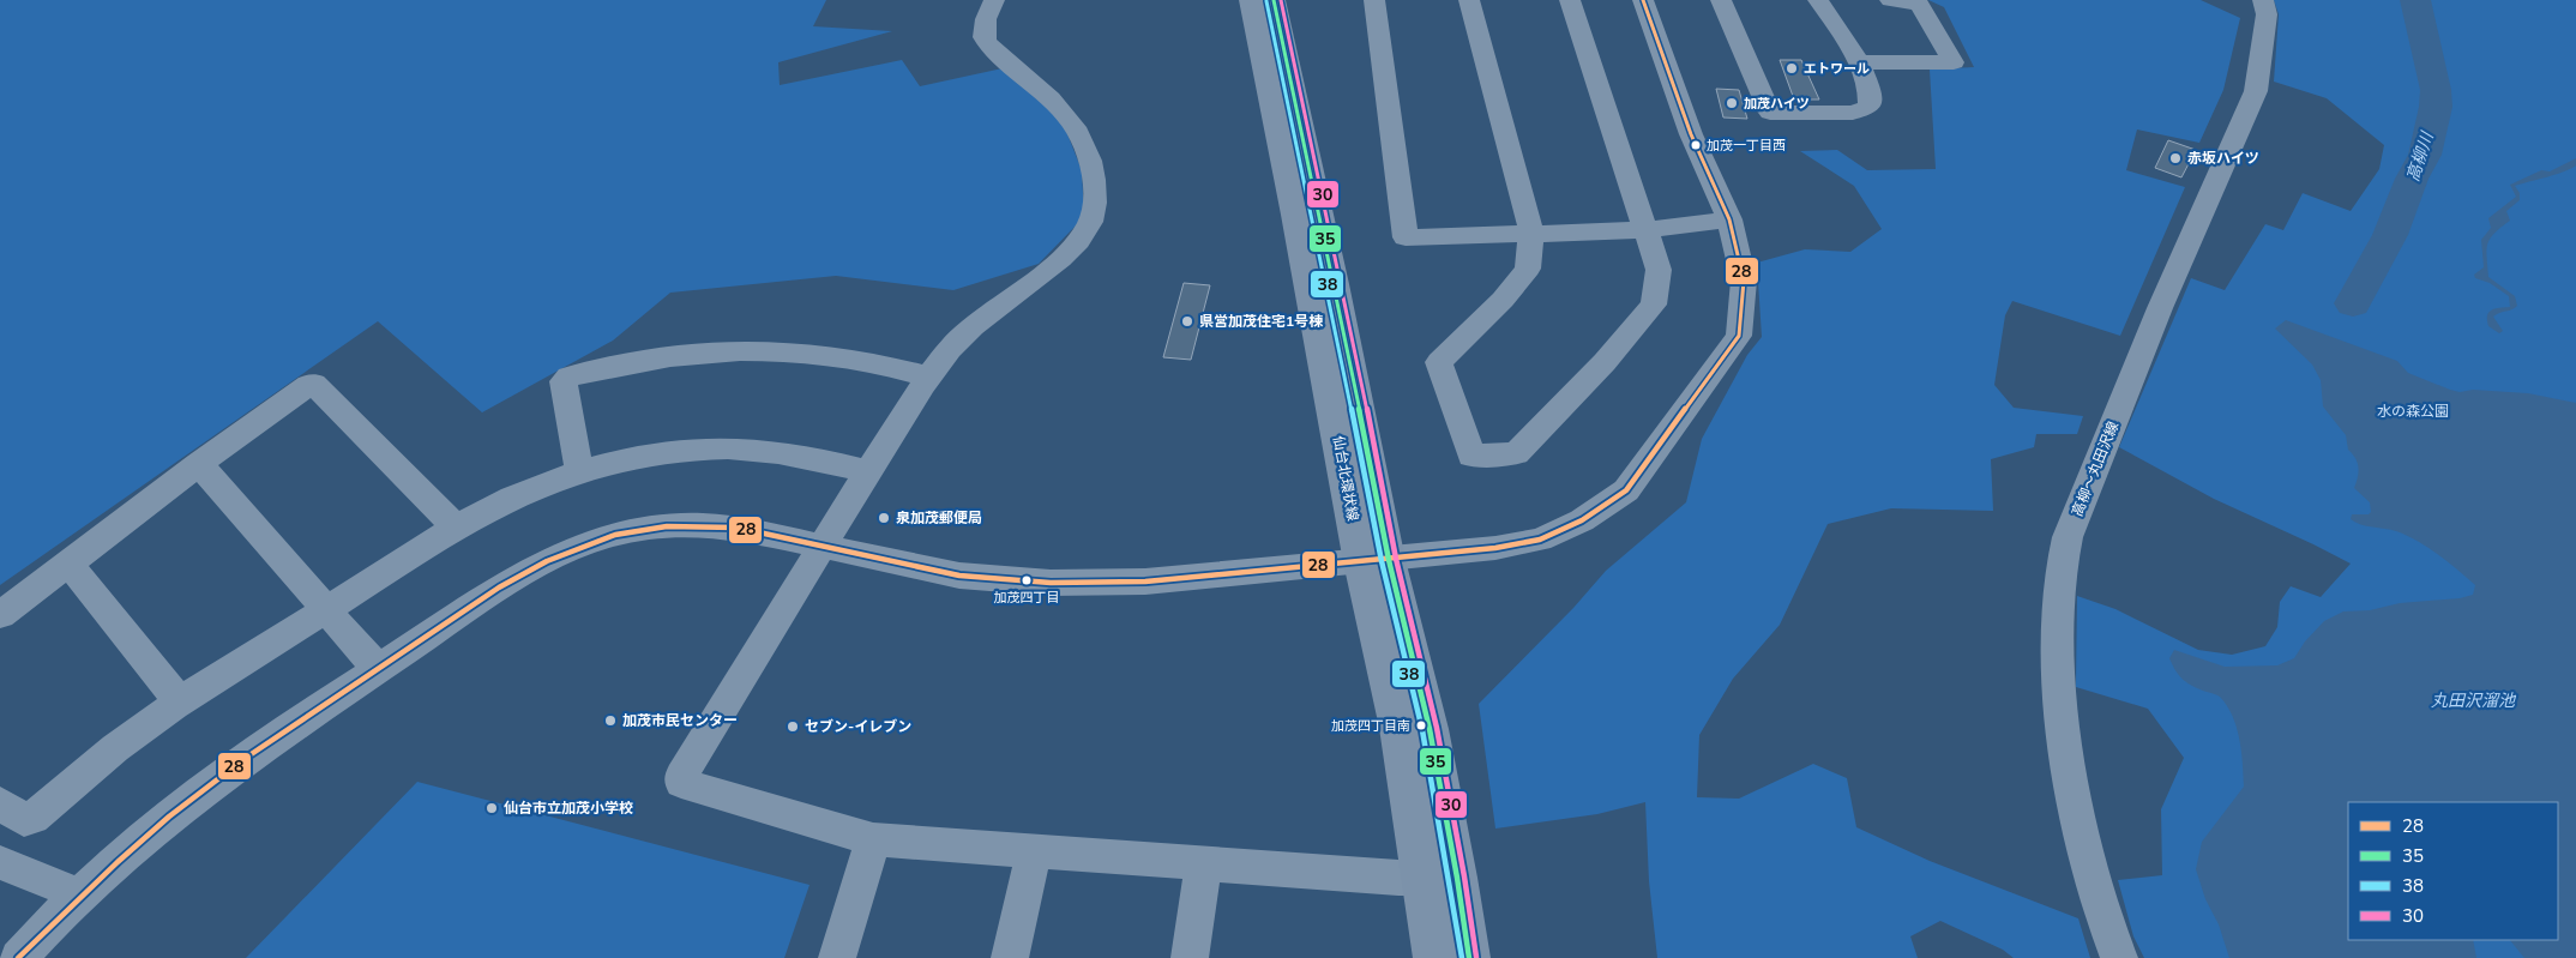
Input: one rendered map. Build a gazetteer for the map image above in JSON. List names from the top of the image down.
{
  "streets": {
    "main road": ["仙台北環状線"],
    "street": ["高柳～丸田沢線"]
  },
  "water": ["高柳川", "丸田沢溜池"],
  "parks": ["水の森公園"],
  "places": [
    "エトワール",
    "加茂ハイツ",
    "加茂一丁目西",
    "赤坂ハイツ",
    "県営加茂住宅1号棟",
    "泉加茂郵便局",
    "加茂四丁目",
    "加茂市民センター",
    "加茂四丁目南",
    "セブン-イレブン",
    "仙台市立加茂小学校"
  ],
  "lines": [
    "transit line 28",
    "transit line 35",
    "transit line 30",
    "transit line 38"
  ],
  "legend": [
    "28",
    "35",
    "38",
    "30"
  ]
}
